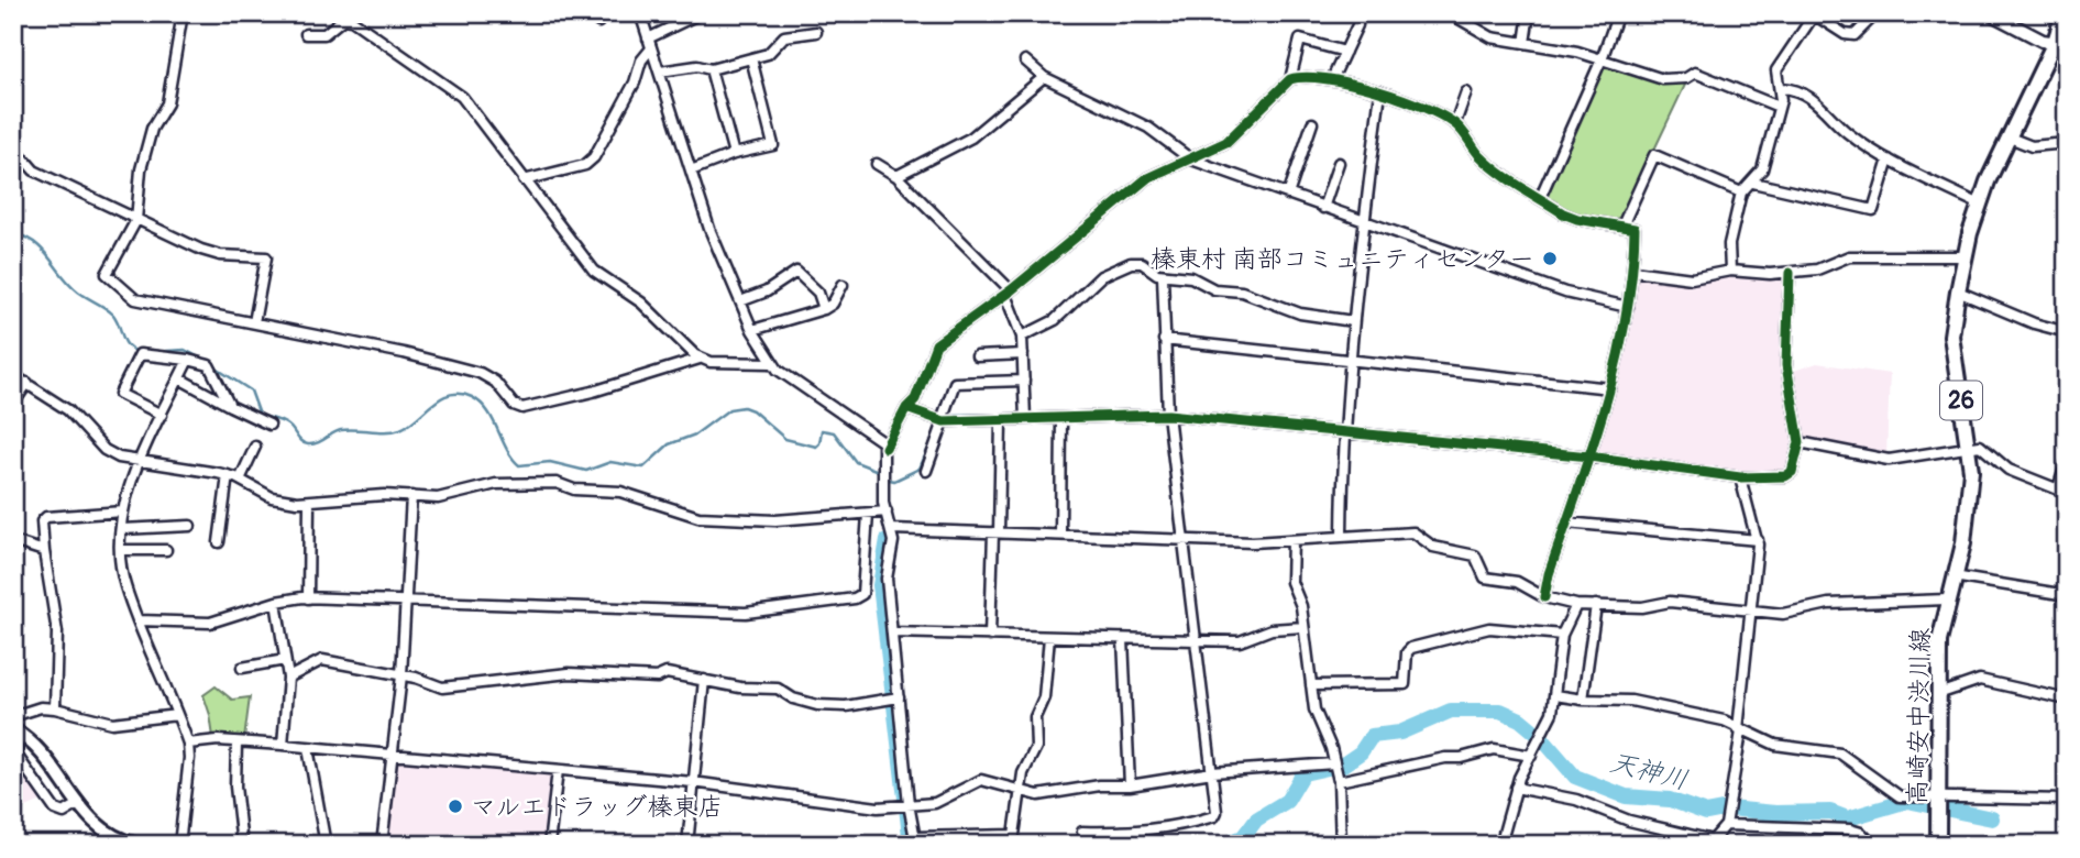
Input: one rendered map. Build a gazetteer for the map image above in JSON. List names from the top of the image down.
{
  "streets": {
    "main road": ["26", "高崎安中渋川線"]
  },
  "water": ["天神川"],
  "places": ["榛東村 南部コミュニティセンター", "マルエドラッグ榛東店"]
}
